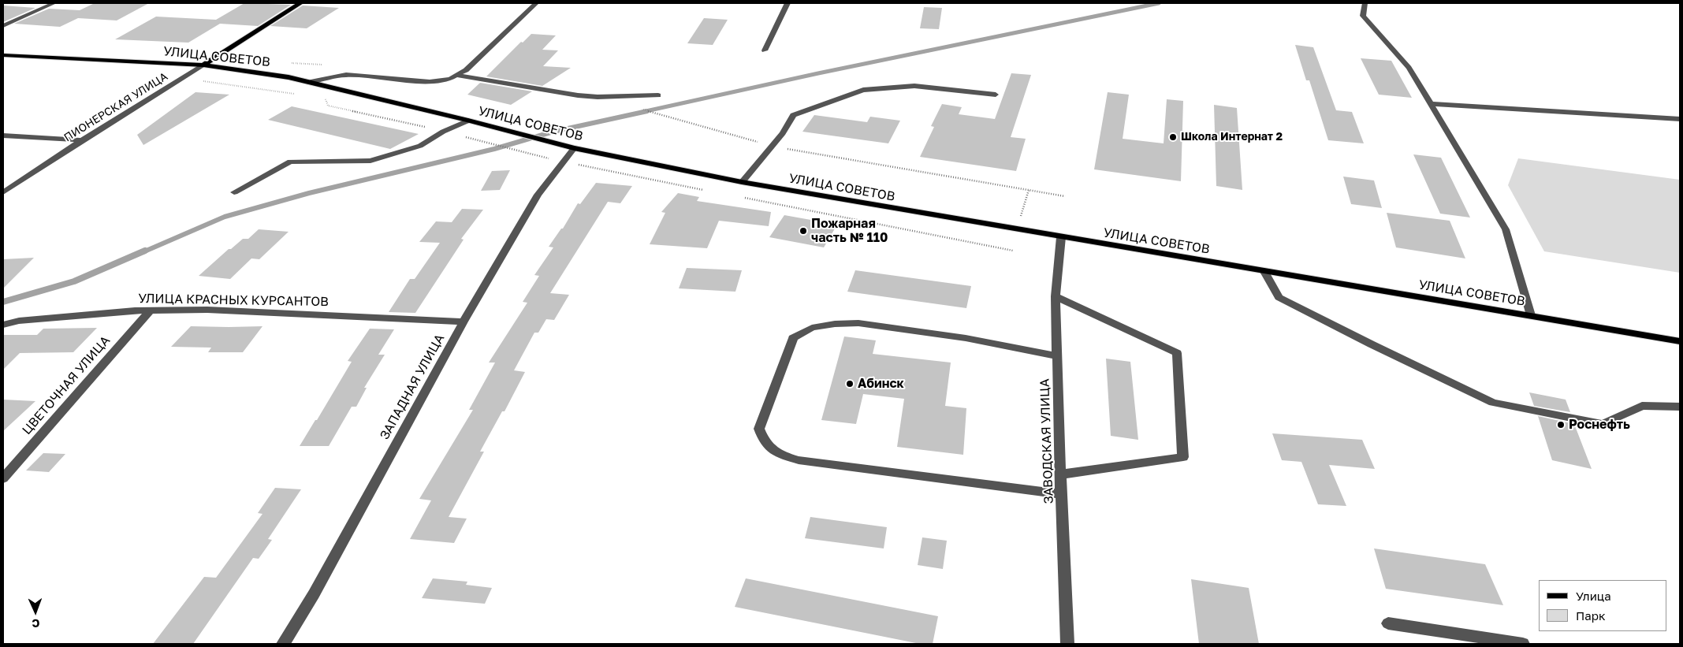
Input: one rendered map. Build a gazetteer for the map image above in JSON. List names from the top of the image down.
{
  "streets": {
    "main road": ["УЛИЦА СОВЕТОВ", "ПИОНЕРСКАЯ УЛИЦА"],
    "street": [
      "УЛИЦА КРАСНЫХ КУРСАНТОВ",
      "ЦВЕТОЧНАЯ УЛИЦА",
      "ЗАПАДНАЯ УЛИЦА",
      "ЗАВОДСКАЯ УЛИЦА"
    ]
  },
  "crossings": [
    ["УЛИЦА СОВЕТОВ", "ПИОНЕРСКАЯ УЛИЦА"],
    ["УЛИЦА СОВЕТОВ", "ЗАПАДНАЯ УЛИЦА"],
    ["УЛИЦА СОВЕТОВ", "ЗАВОДСКАЯ УЛИЦА"],
    ["УЛИЦА КРАСНЫХ КУРСАНТОВ", "ЦВЕТОЧНАЯ УЛИЦА"],
    ["УЛИЦА КРАСНЫХ КУРСАНТОВ", "ЗАПАДНАЯ УЛИЦА"]
  ],
  "places": [
    "Школа Интернат 2",
    "Пожарная часть № 110",
    "Абинск",
    "Роснефть"
  ],
  "legend": ["Улица", "Парк"],
  "north": "bottom"
}
